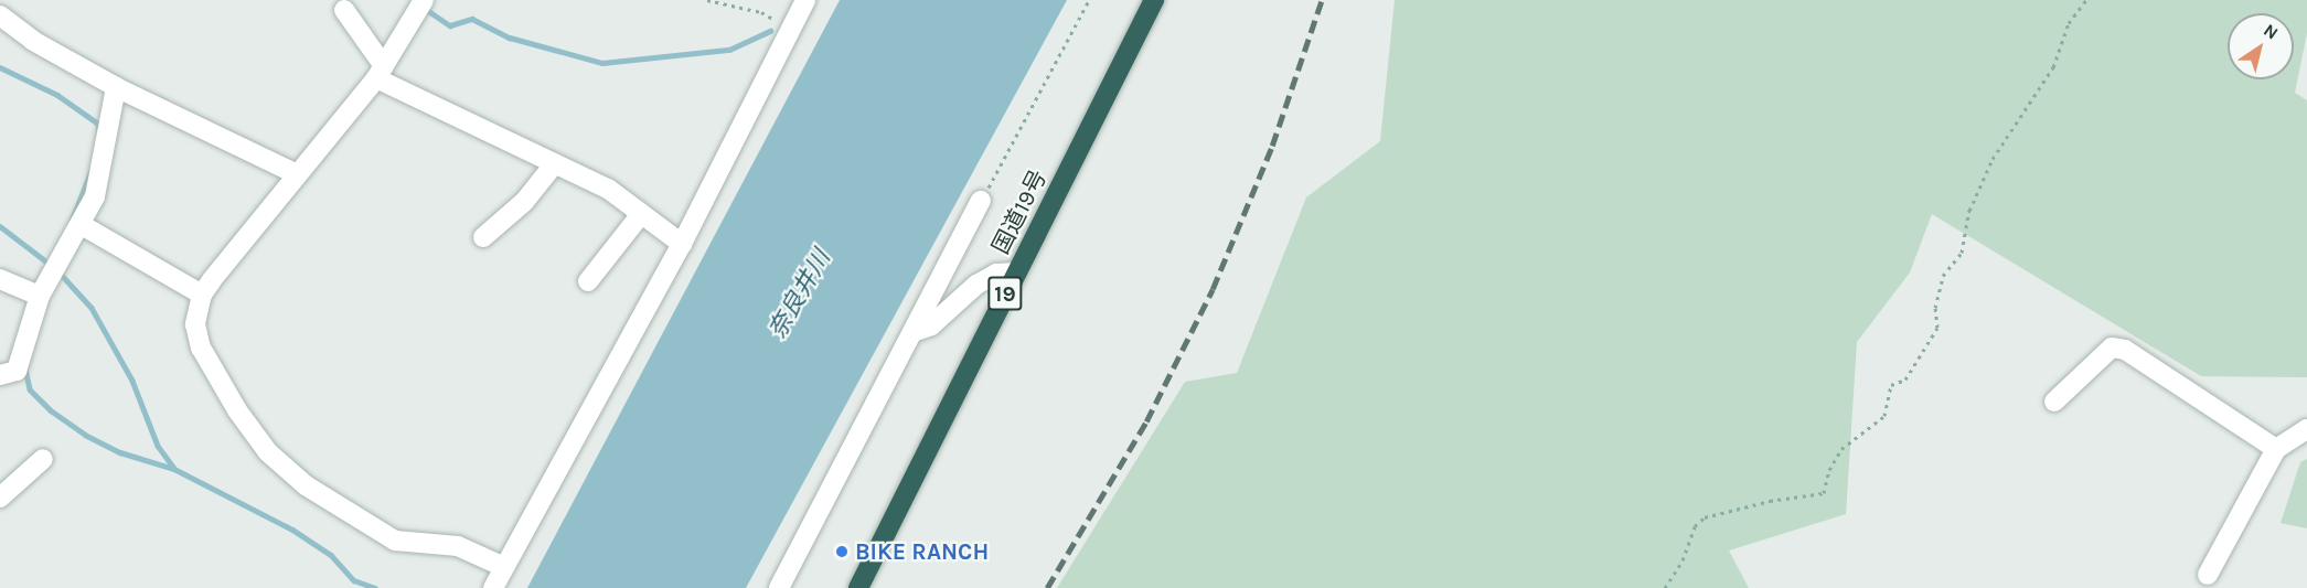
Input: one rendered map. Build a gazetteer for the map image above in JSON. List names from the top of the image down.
{
  "streets": {
    "highway": ["国道19号", "19"]
  },
  "water": ["奈良井川"],
  "places": ["BIKE RANCH"],
  "north": "top right"
}
